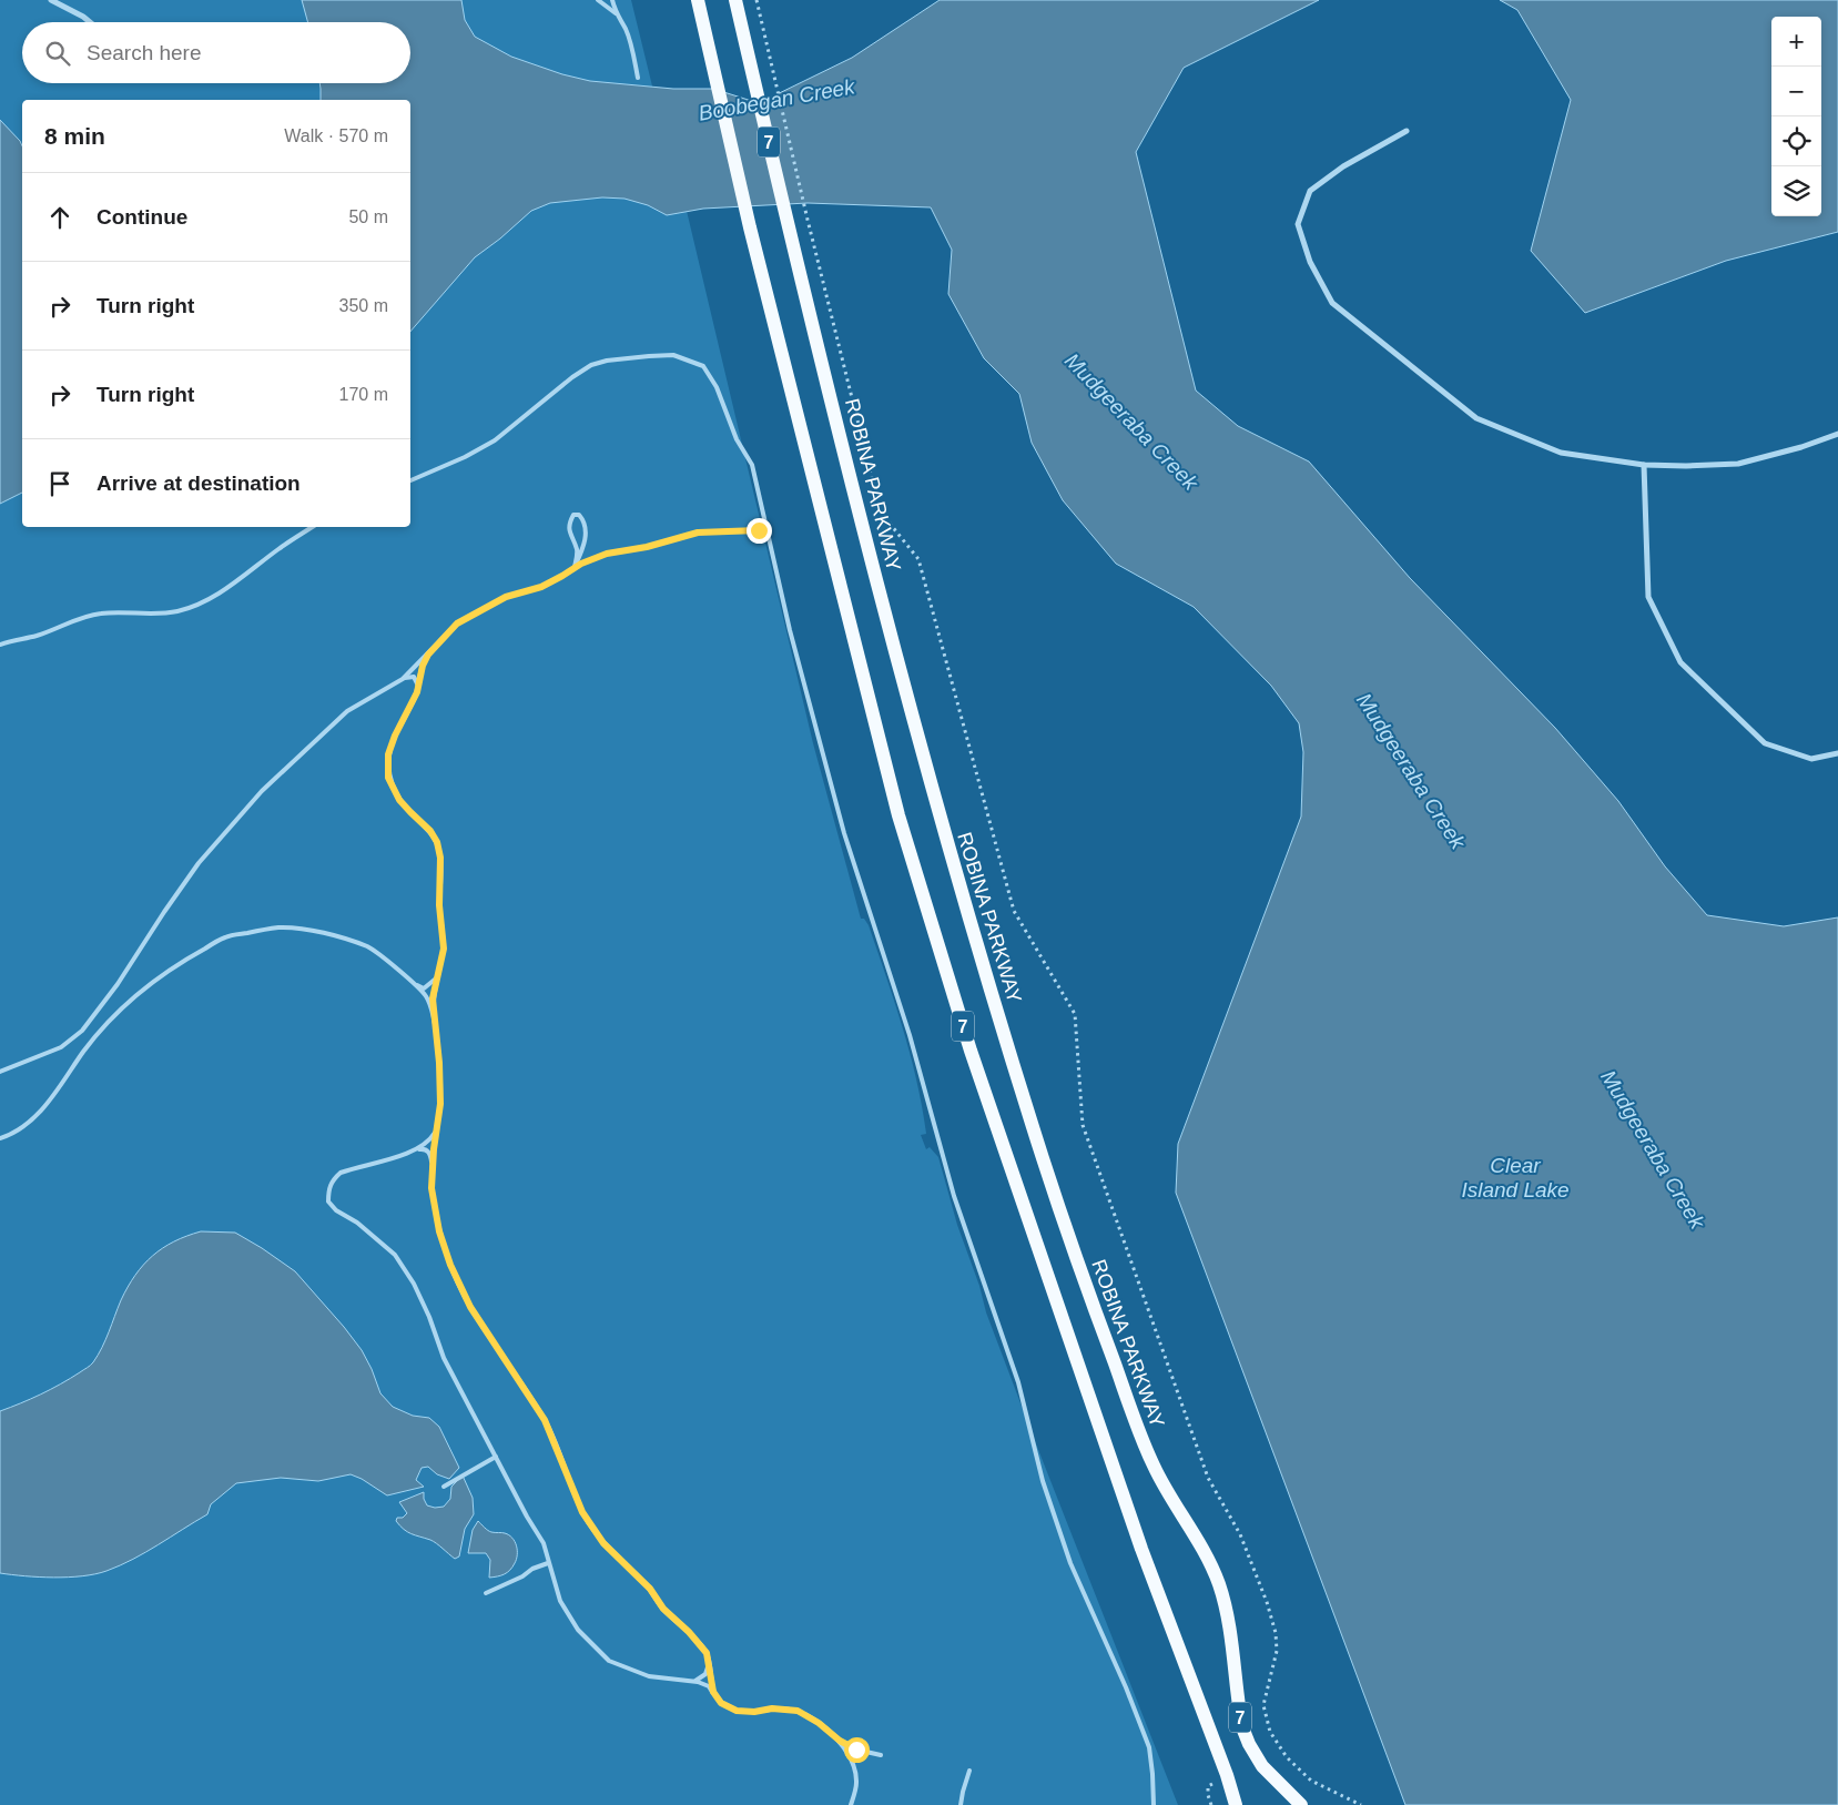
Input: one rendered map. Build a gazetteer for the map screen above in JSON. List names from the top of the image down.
{
  "streets": {
    "main road": ["7", "ROBINA PARKWAY"]
  },
  "water": ["Boobegan Creek", "Mudgeeraba Creek", "Clear Island Lake"],
  "page": {
    "map_buttons": ["+", "−"],
    "search": "Search here",
    "heading": ["8 min", "Walk · 570 m"],
    "list": [
      ["Continue", "50 m"],
      ["Turn right", "350 m"],
      ["Turn right", "170 m"],
      "Arrive at destination"
    ]
  }
}
